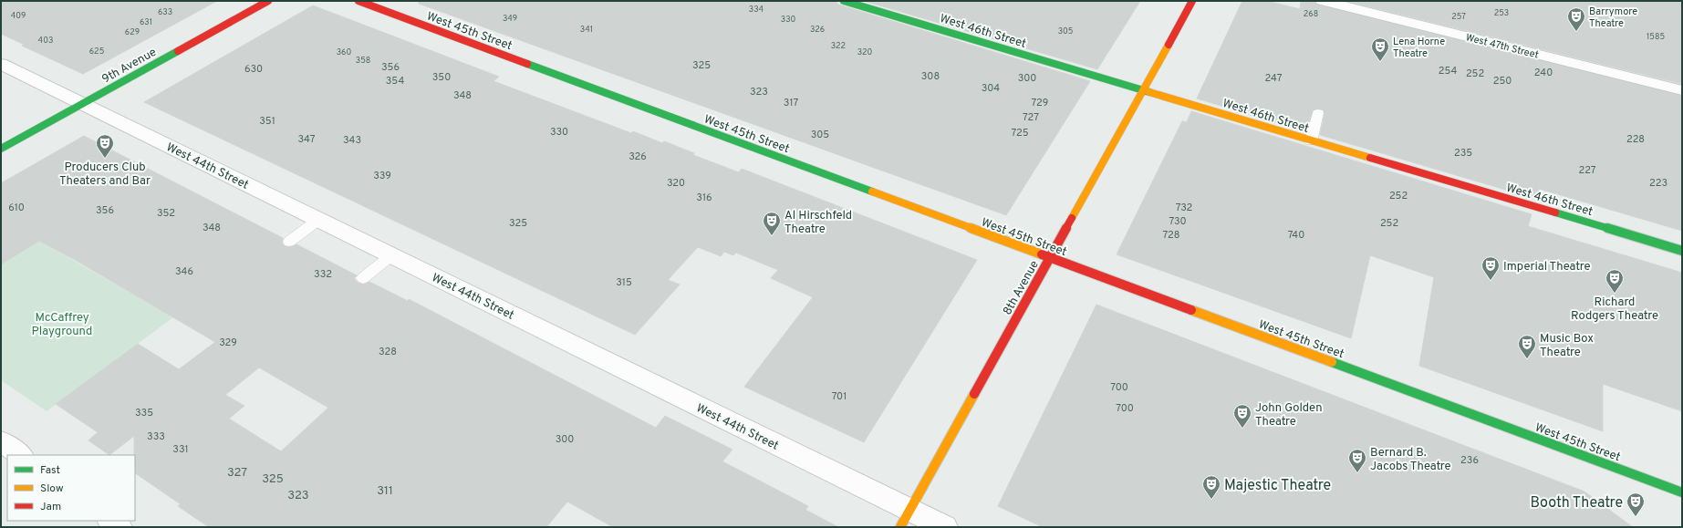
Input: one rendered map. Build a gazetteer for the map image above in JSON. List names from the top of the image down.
{
  "streets": {
    "main road": [
      "West 45th Street",
      "West 46th Street",
      "9th Avenue",
      "8th Avenue"
    ],
    "street": ["West 47th Street", "West 44th Street"]
  },
  "crossings": [
    ["West 45th Street", "8th Avenue"],
    ["West 46th Street", "8th Avenue"],
    ["9th Avenue", "West 44th Street"],
    ["West 44th Street", "8th Avenue"]
  ],
  "parks": ["McCaffrey Playground"],
  "places": {
    "theatre": [
      "Barrymore Theatre",
      "Lena Horne Theatre",
      "Producers Club Theaters and Bar",
      "Al Hirschfeld Theatre",
      "Imperial Theatre",
      "Richard Rodgers Theatre",
      "Music Box Theatre",
      "John Golden Theatre",
      "Bernard B. Jacobs Theatre",
      "Majestic Theatre",
      "Booth Theatre"
    ]
  },
  "house_numbers": [
    "334",
    "633",
    "253",
    "268",
    "409",
    "257",
    "349",
    "330",
    "631",
    "341",
    "326",
    "305",
    "629",
    "1585",
    "403",
    "322",
    "625",
    "360",
    "320",
    "358",
    "325",
    "356",
    "630",
    "254",
    "240",
    "252",
    "308",
    "350",
    "300",
    "247",
    "354",
    "250",
    "304",
    "323",
    "348",
    "317",
    "729",
    "727",
    "351",
    "330",
    "725",
    "305",
    "347",
    "228",
    "343",
    "235",
    "326",
    "227",
    "339",
    "320",
    "223",
    "252",
    "316",
    "610",
    "732",
    "356",
    "352",
    "730",
    "325",
    "252",
    "348",
    "728",
    "740",
    "346",
    "332",
    "315",
    "329",
    "328",
    "700",
    "701",
    "700",
    "335",
    "333",
    "300",
    "331",
    "236",
    "327",
    "325",
    "311",
    "323"
  ],
  "legend": ["Fast", "Slow", "Jam"]
}
